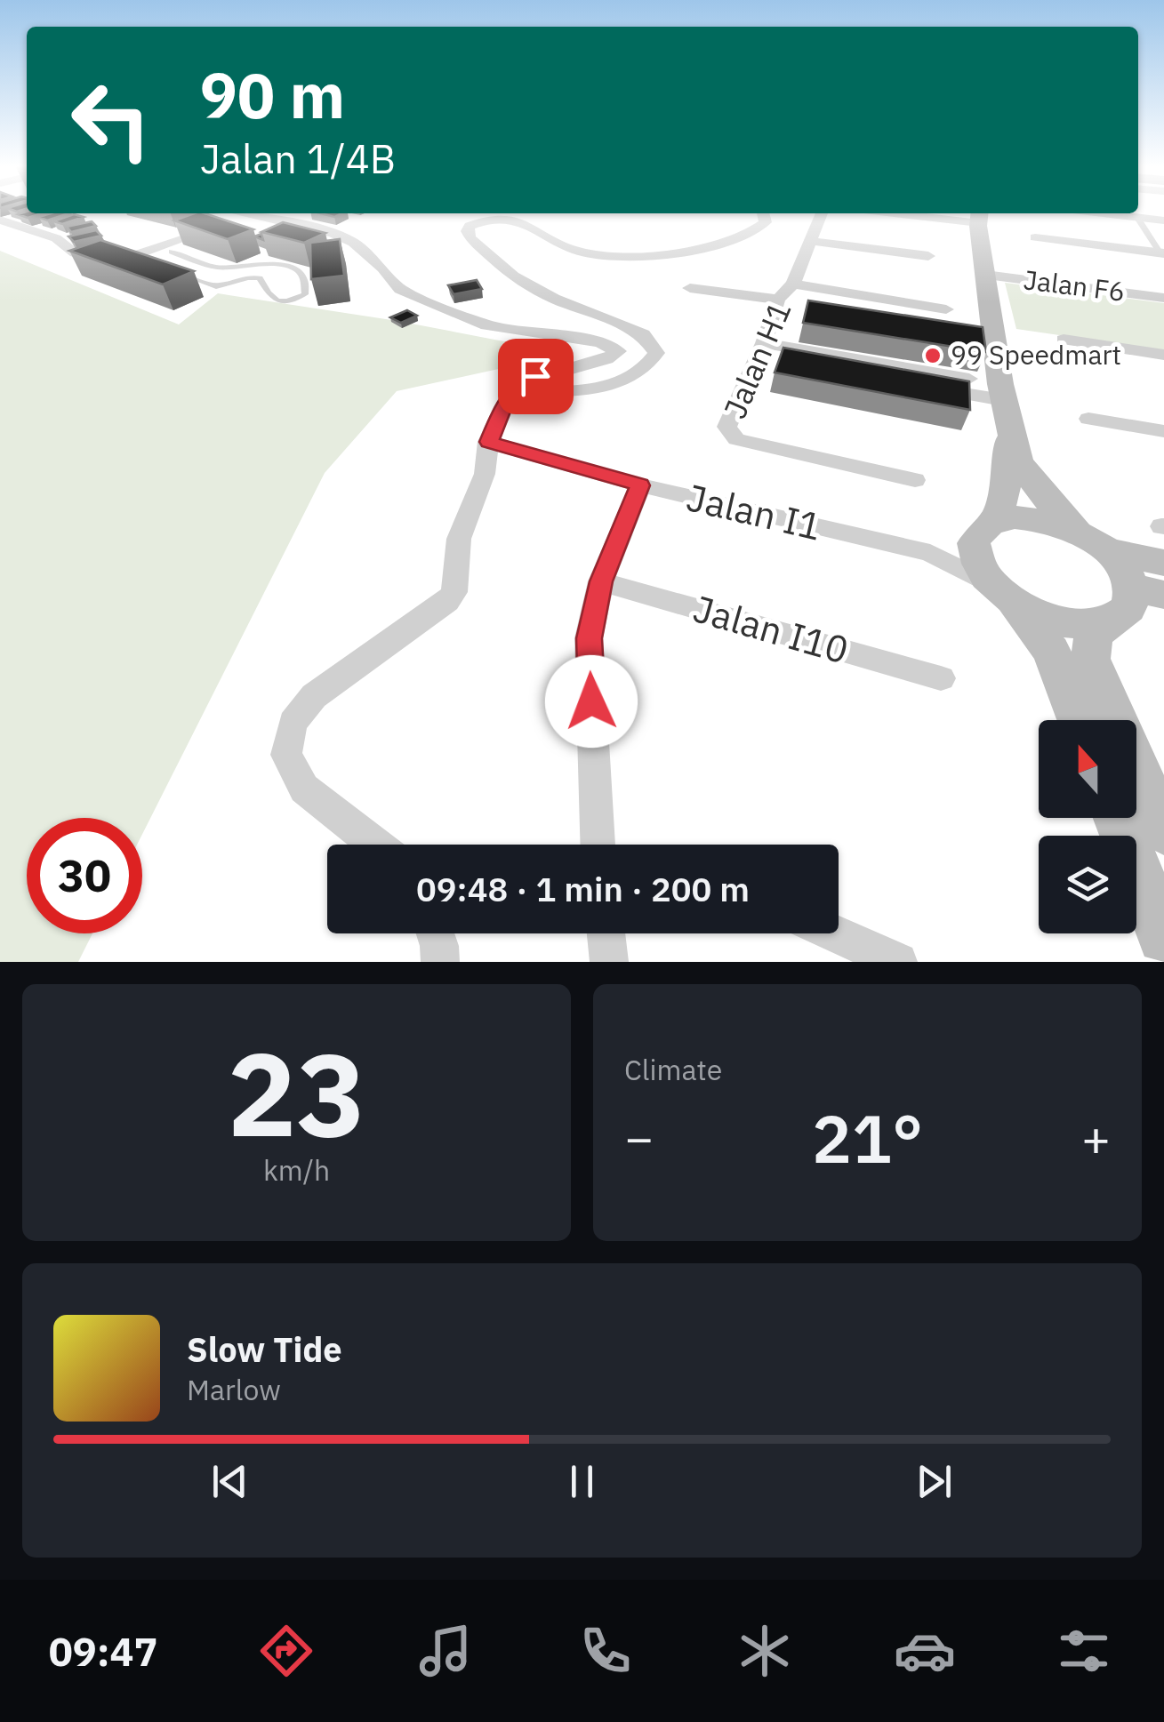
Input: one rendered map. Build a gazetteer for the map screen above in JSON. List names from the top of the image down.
{
  "streets": {
    "street": [
      "Jalan F6",
      "Jalan H1",
      "Jalan I1",
      "Jalan I10"
    ]
  },
  "places": ["99 Speedmart"],
  "north": "top",
  "page": {
    "turn": ["90 m", "Jalan 1/4B"],
    "limit": "30",
    "trip": "09:48 · 1 min · 200 m",
    "tile": [
      ["23", "km/h"],
      "Climate"
    ],
    "heat": ["−", "21°", "+"],
    "song": ["Slow Tide", "Marlow"],
    "tabs": "09:47"
  }
}
